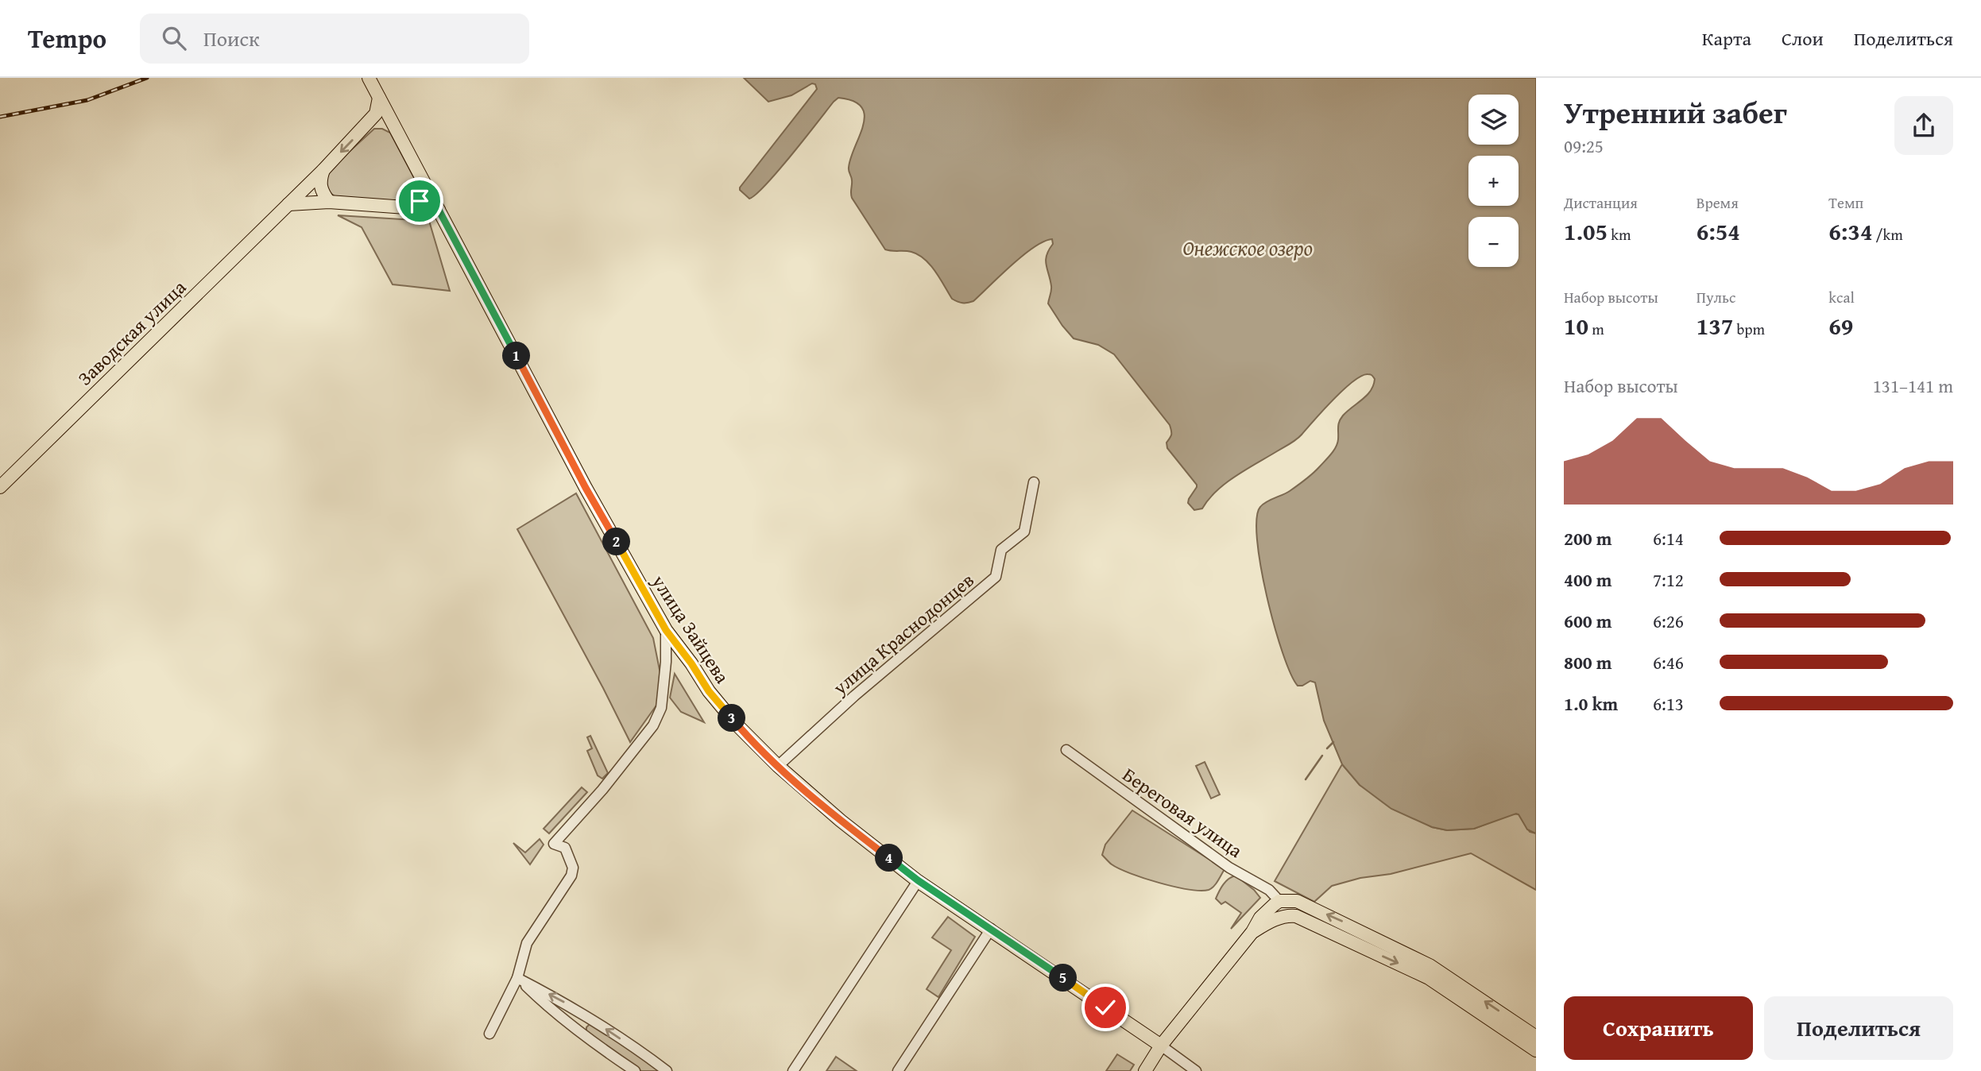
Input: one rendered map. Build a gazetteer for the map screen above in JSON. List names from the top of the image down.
{
  "streets": {
    "main road": ["Заводская улица", "улица Зайцева"],
    "street": ["улица Краснодонцев", "Береговая улица"]
  },
  "crossings": [
    ["улица Зайцева", "улица Краснодонцев"]
  ],
  "water": ["Онежское озеро"],
  "page": {
    "header": "Tempo",
    "search": "Поиск",
    "nav": ["Карта", "Слои", "Поделиться"],
    "heading": ["Утренний забег", "09:25"],
    "map_buttons": ["+", "−"],
    "stats": [
      ["Дистанция", "1.05 km"],
      ["Время", "6:54"],
      ["Темп", "6:34 /km"],
      ["Набор высоты", "10 m"],
      ["Пульс", "137 bpm"],
      ["kcal", "69"]
    ],
    "pins": [
      "1",
      "2",
      "3",
      "4",
      "5"
    ],
    "chart": ["Набор высоты", "131–141 m"],
    "list": [
      {
        "name": "200 m",
        "note": "6:14"
      },
      {
        "name": "400 m",
        "note": "7:12"
      },
      {
        "name": "600 m",
        "note": "6:26"
      },
      {
        "name": "800 m",
        "note": "6:46"
      },
      {
        "name": "1.0 km",
        "note": "6:13"
      }
    ],
    "buttons": ["Сохранить", "Поделиться"]
  }
}
